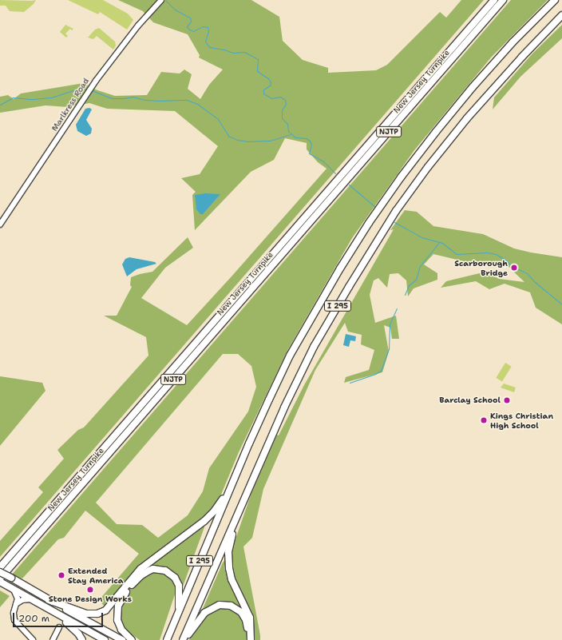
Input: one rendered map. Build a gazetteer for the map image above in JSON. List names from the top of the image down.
{
  "streets": {
    "highway": ["New Jersey Turnpike", "NJTP", "I 295"],
    "street": ["Marlkress Road"]
  },
  "places": [
    "Scarborough Bridge",
    "Barclay School",
    "Kings Christian High School",
    "Extended Stay America",
    "Stone Design Works"
  ],
  "scale_bar": "200 m"
}
